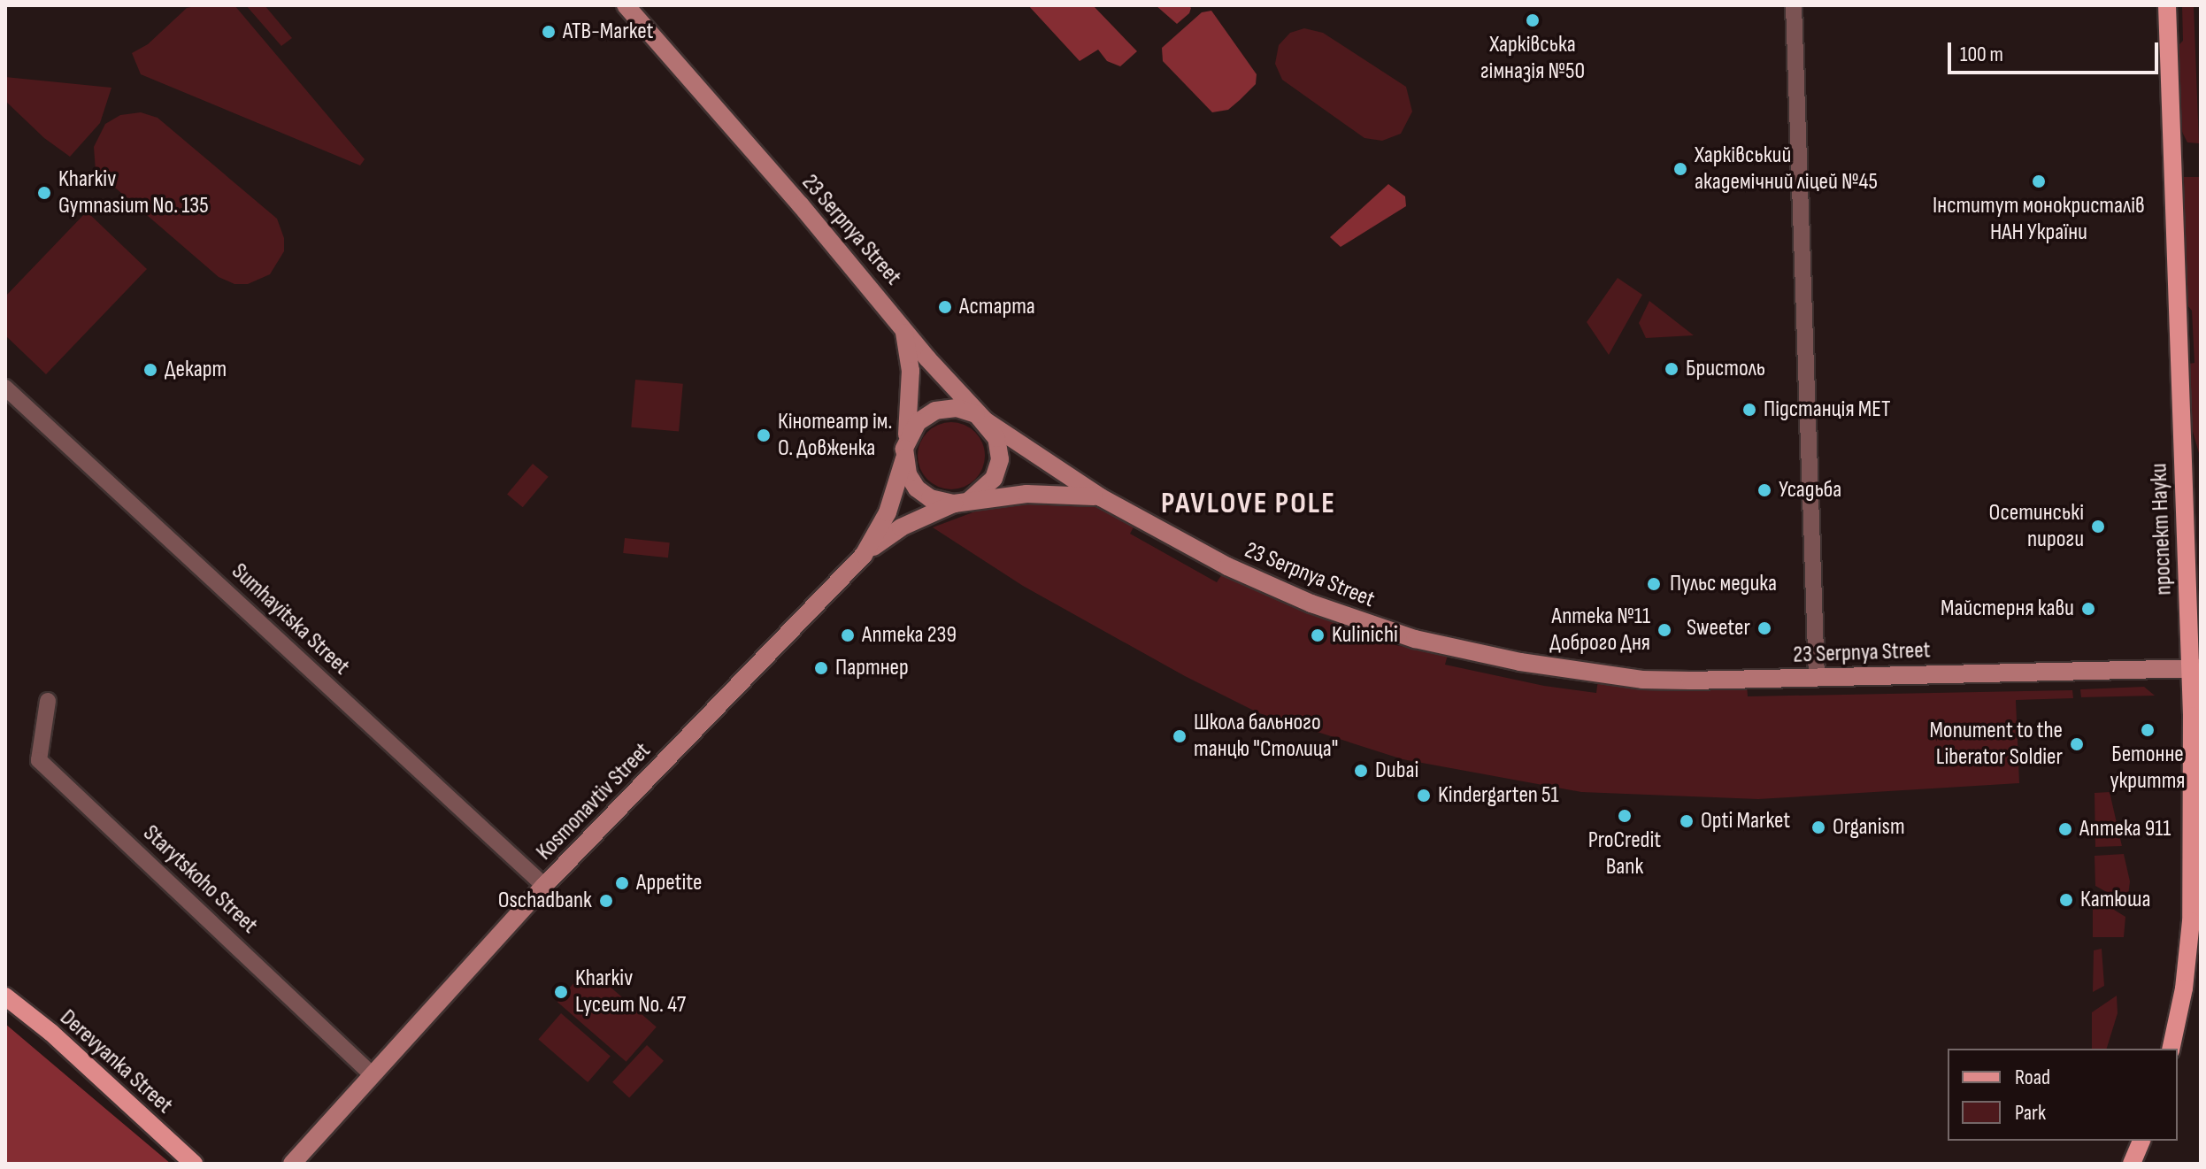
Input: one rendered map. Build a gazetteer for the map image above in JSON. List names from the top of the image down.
{
  "streets": {
    "main road": ["проспект Науки", "Derevyanka Street"],
    "street": [
      "23 Serpnya Street",
      "Sumhayitska Street",
      "Kosmonavtiv Street",
      "Starytskoho Street"
    ]
  },
  "crossings": [
    ["23 Serpnya Street", "проспект Науки"],
    ["23 Serpnya Street", "Kosmonavtiv Street"],
    ["Sumhayitska Street", "Kosmonavtiv Street"],
    ["Kosmonavtiv Street", "Starytskoho Street"]
  ],
  "districts": ["PAVLOVE POLE"],
  "places": [
    "Харківська гімназія №50",
    "ATB-Market",
    "Харківський академічний ліцей №45",
    "Інститут монокристалів НАН України",
    "Kharkiv Gymnasium No. 135",
    "Астарта",
    "Бристоль",
    "Декарт",
    "Підстанція МЕТ",
    "Кінотеатр ім. О. Довженка",
    "Усадьба",
    "Осетинські пироги",
    "Пульс медика",
    "Майстерня кави",
    "Sweeter",
    "Аптека №11 Доброго Дня",
    "Аптека 239",
    "Kulinichi",
    "Партнер",
    "Бетонне укриття",
    "Школа бального танцю \"Столица\"",
    "Monument to the Liberator Soldier",
    "Dubai",
    "Kindergarten 51",
    "ProCredit Bank",
    "Opti Market",
    "Organism",
    "Аптека 911",
    "Appetite",
    "Катюша",
    "Oschadbank",
    "Kharkiv Lyceum No. 47"
  ],
  "legend": ["Road", "Park"],
  "scale_bar": "100 m"
}
